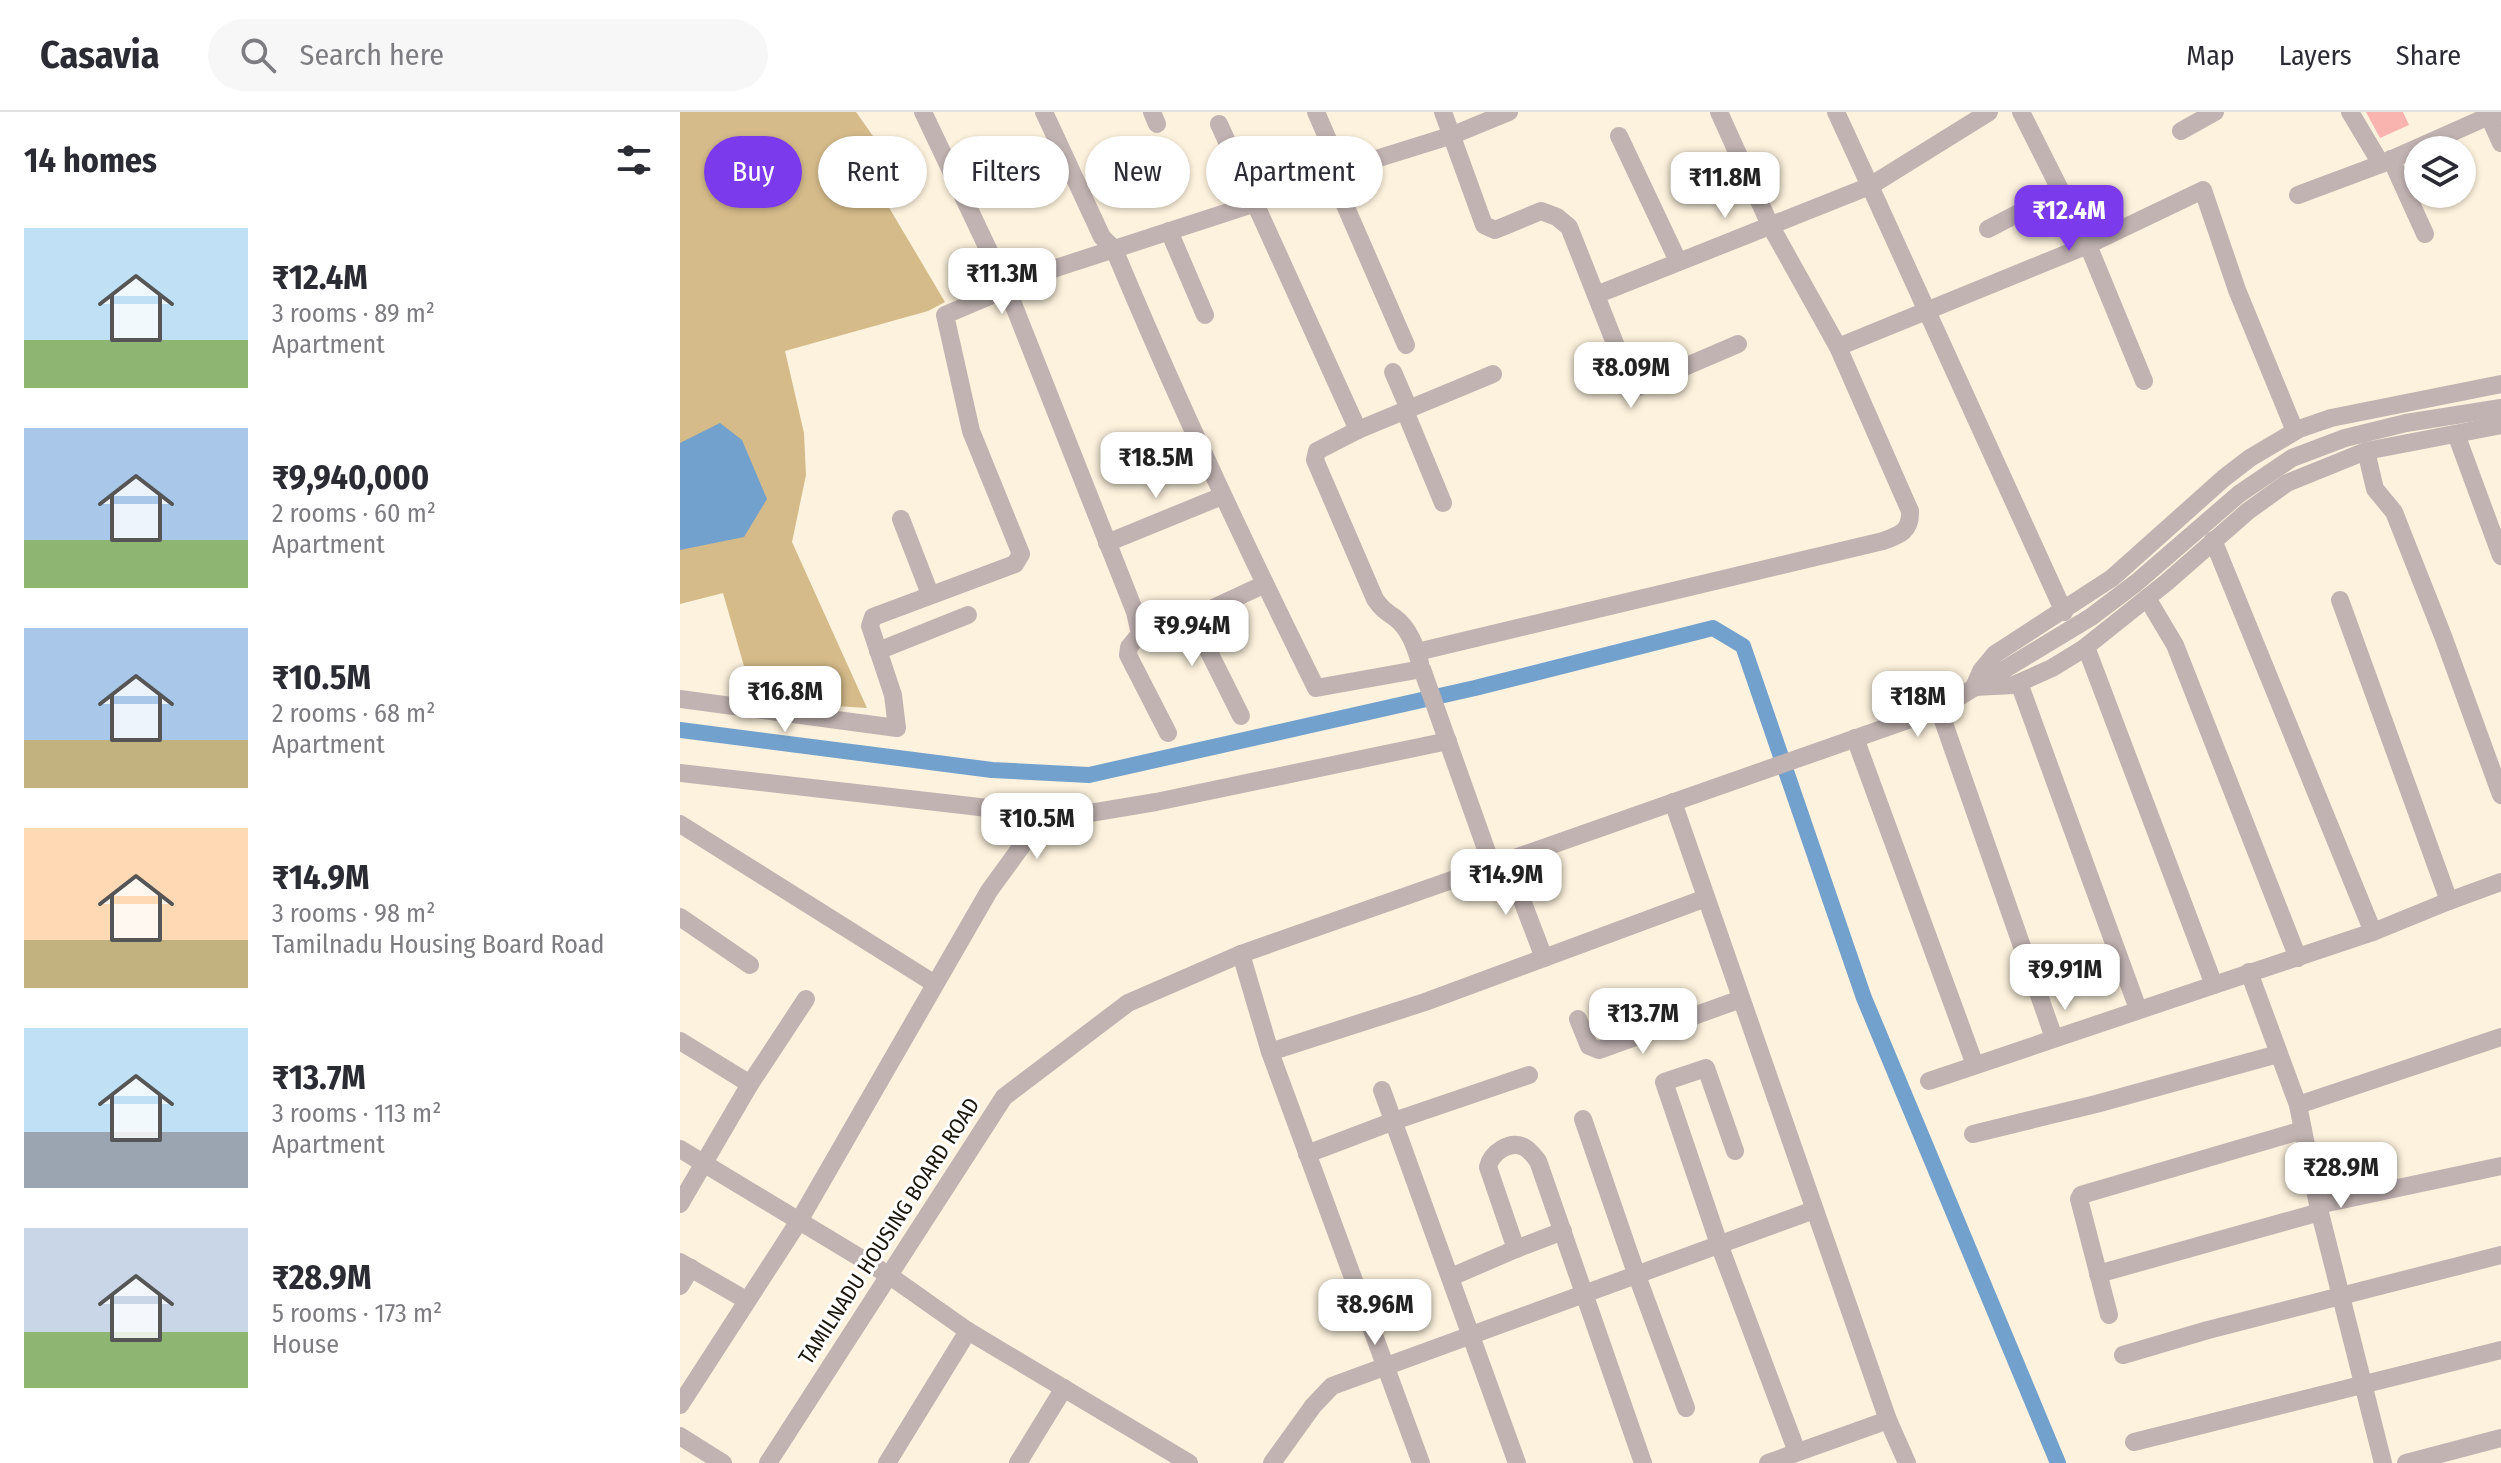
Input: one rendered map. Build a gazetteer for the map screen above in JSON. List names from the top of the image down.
{
  "streets": {
    "street": ["TAMILNADU HOUSING BOARD ROAD"]
  },
  "page": {
    "header": "Casavia",
    "search": "Search here",
    "nav": ["Map", "Layers", "Share"],
    "heading": "14 homes",
    "chip": [
      "Buy",
      "Rent",
      "Filters",
      "New",
      "Apartment"
    ],
    "price": [
      "₹11.8M",
      "₹12.4M",
      "₹11.3M",
      "₹8.09M",
      "₹18.5M",
      "₹9.94M",
      "₹16.8M",
      "₹18M",
      "₹10.5M",
      "₹14.9M",
      "₹9.91M",
      "₹13.7M",
      "₹28.9M",
      "₹8.96M"
    ],
    "list": [
      {
        "name": "₹12.4M",
        "note": "3 rooms · 89 m² · Apartment"
      },
      {
        "name": "₹9,940,000",
        "note": "2 rooms · 60 m² · Apartment"
      },
      {
        "name": "₹10.5M",
        "note": "2 rooms · 68 m² · Apartment"
      },
      {
        "name": "₹14.9M",
        "note": "3 rooms · 98 m² · Tamilnadu Housing Board Road"
      },
      {
        "name": "₹13.7M",
        "note": "3 rooms · 113 m² · Apartment"
      },
      {
        "name": "₹28.9M",
        "note": "5 rooms · 173 m² · House"
      }
    ]
  }
}
